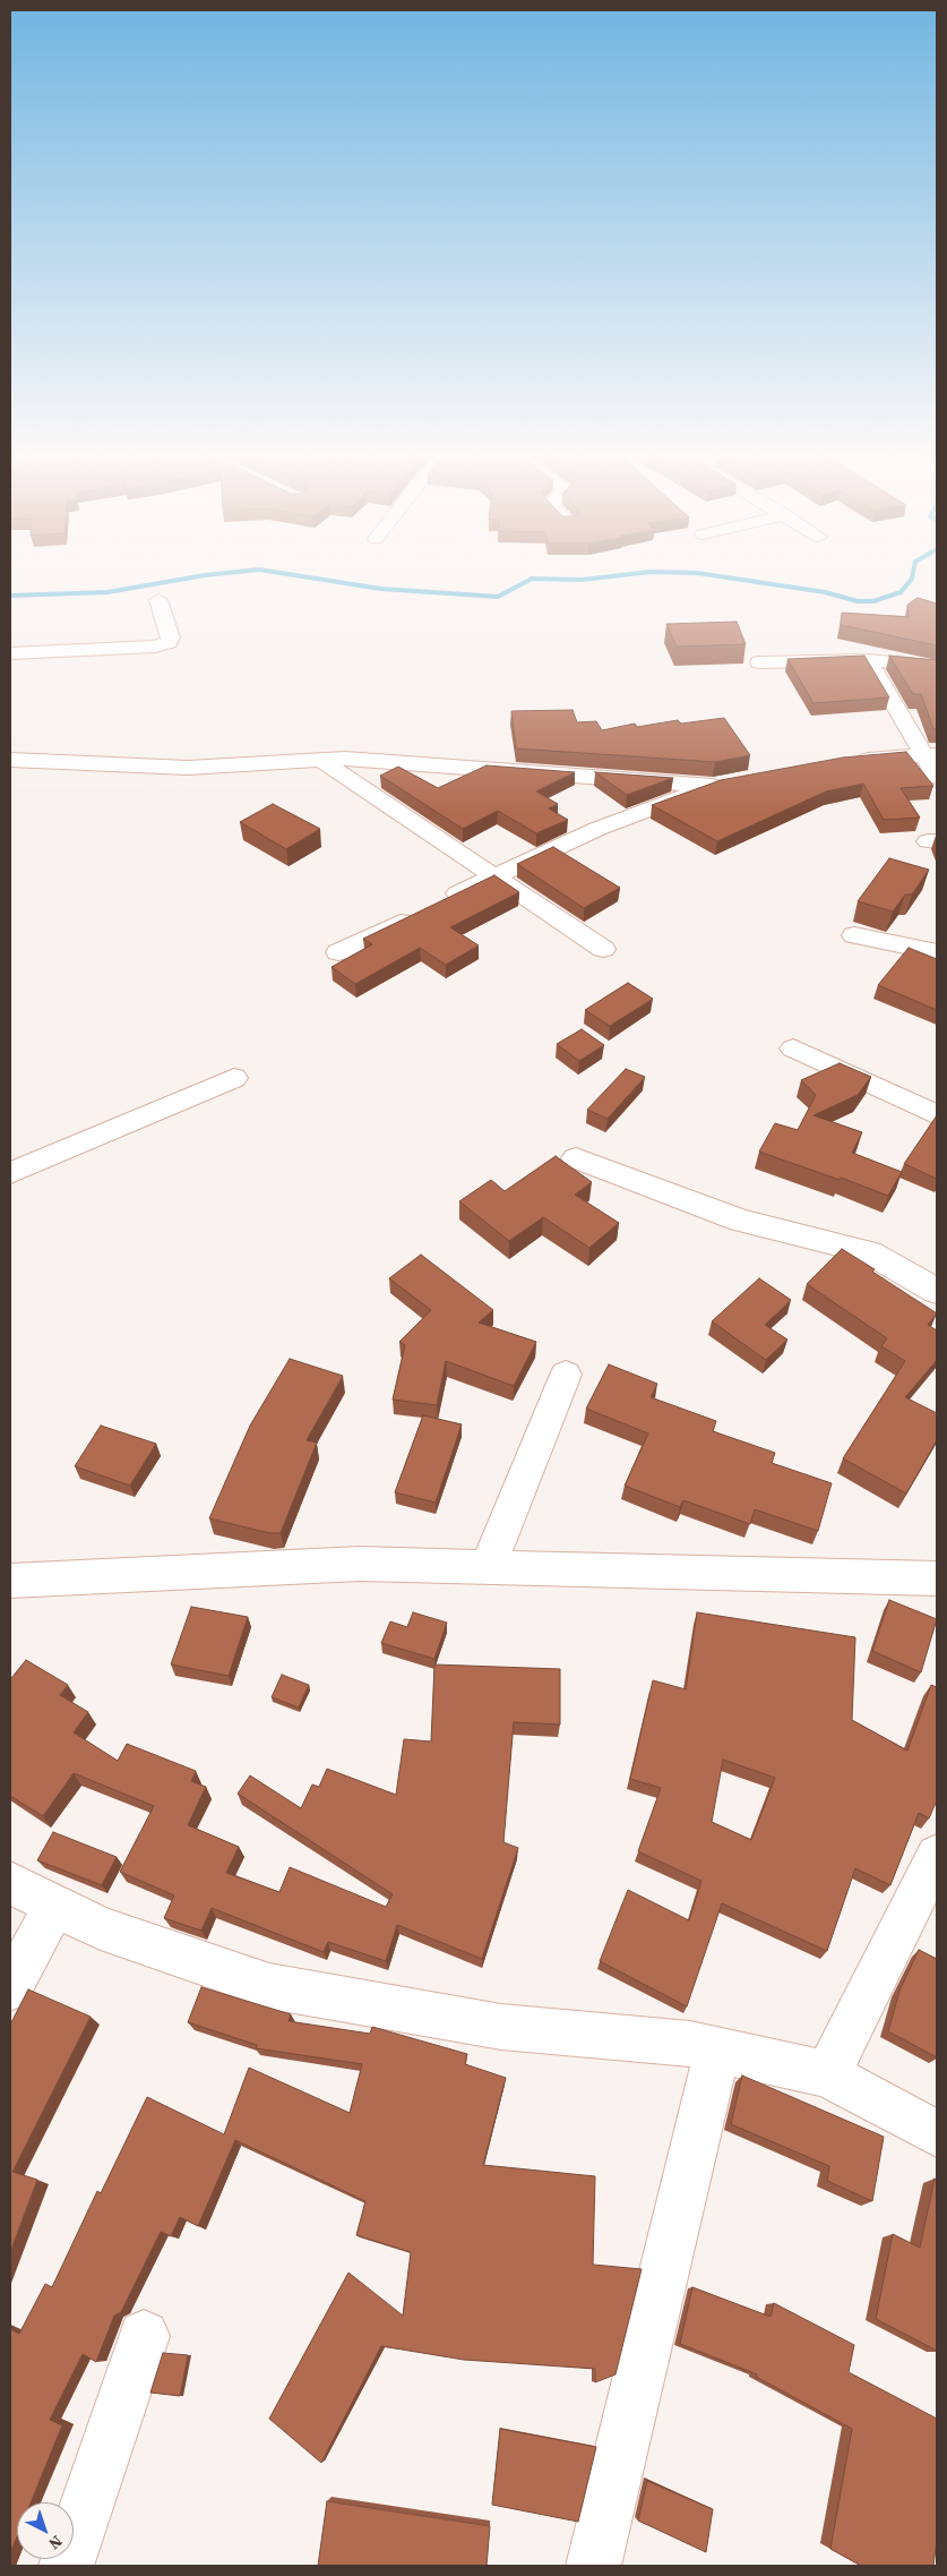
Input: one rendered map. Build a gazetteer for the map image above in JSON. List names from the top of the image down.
{
  "north": "bottom right"
}
